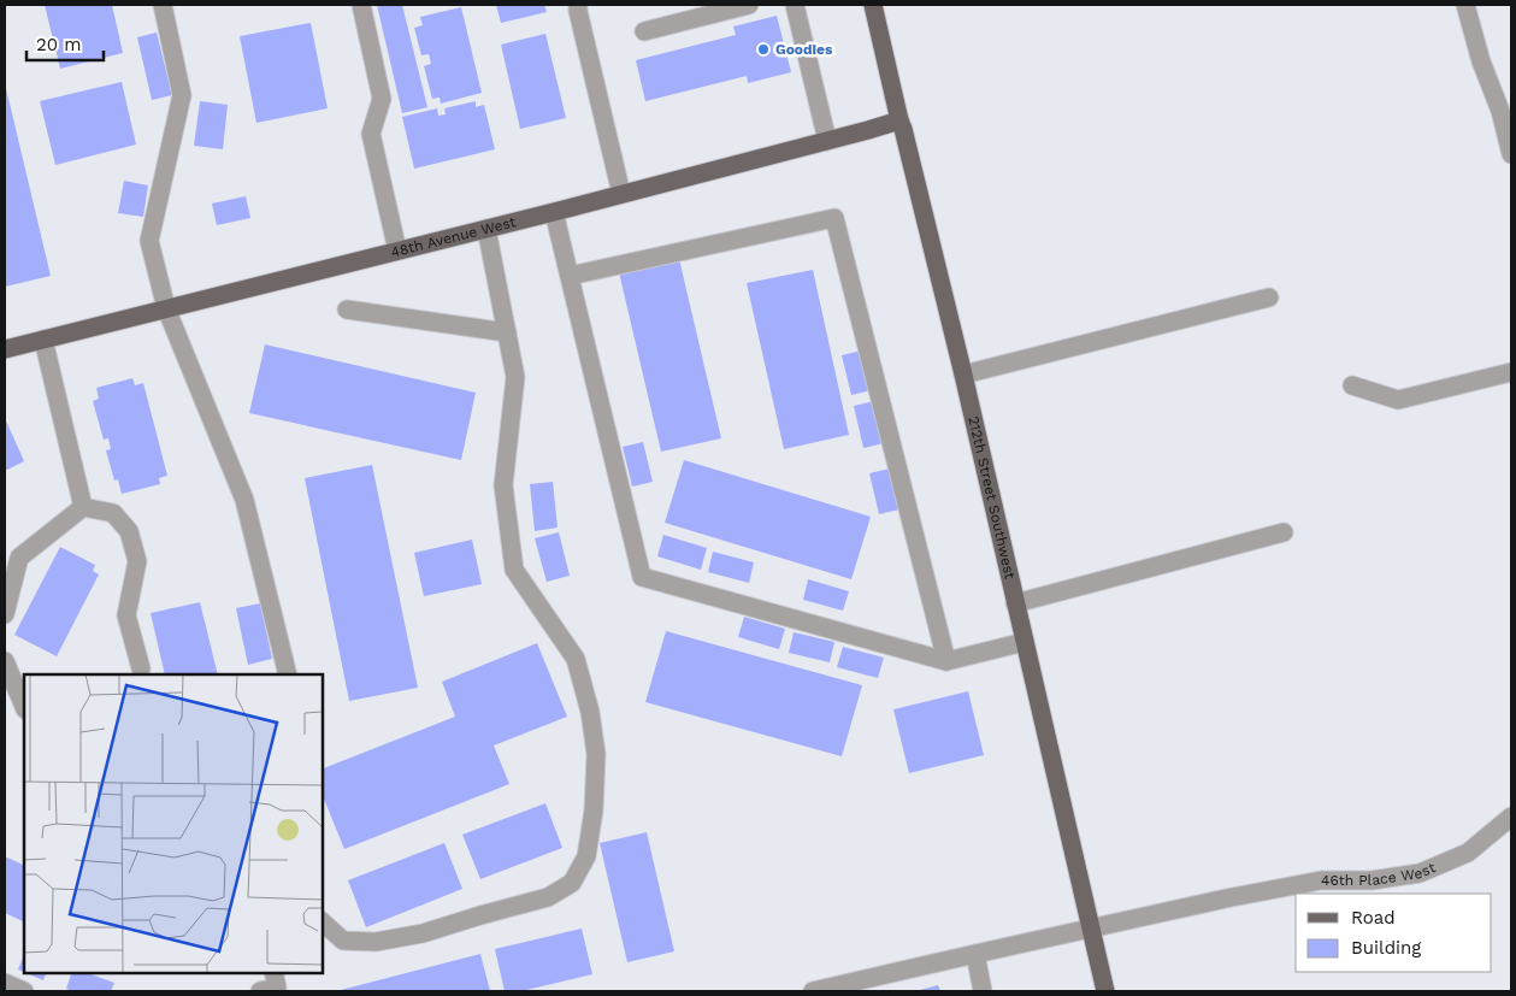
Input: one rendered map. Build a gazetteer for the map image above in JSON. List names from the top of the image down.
{
  "streets": {
    "main road": ["48th Avenue West", "212th Street Southwest"],
    "street": ["46th Place West"]
  },
  "crossings": [
    ["48th Avenue West", "212th Street Southwest"],
    ["212th Street Southwest", "46th Place West"]
  ],
  "places": ["Goodies"],
  "legend": ["Road", "Building"],
  "scale_bar": "20 m"
}
